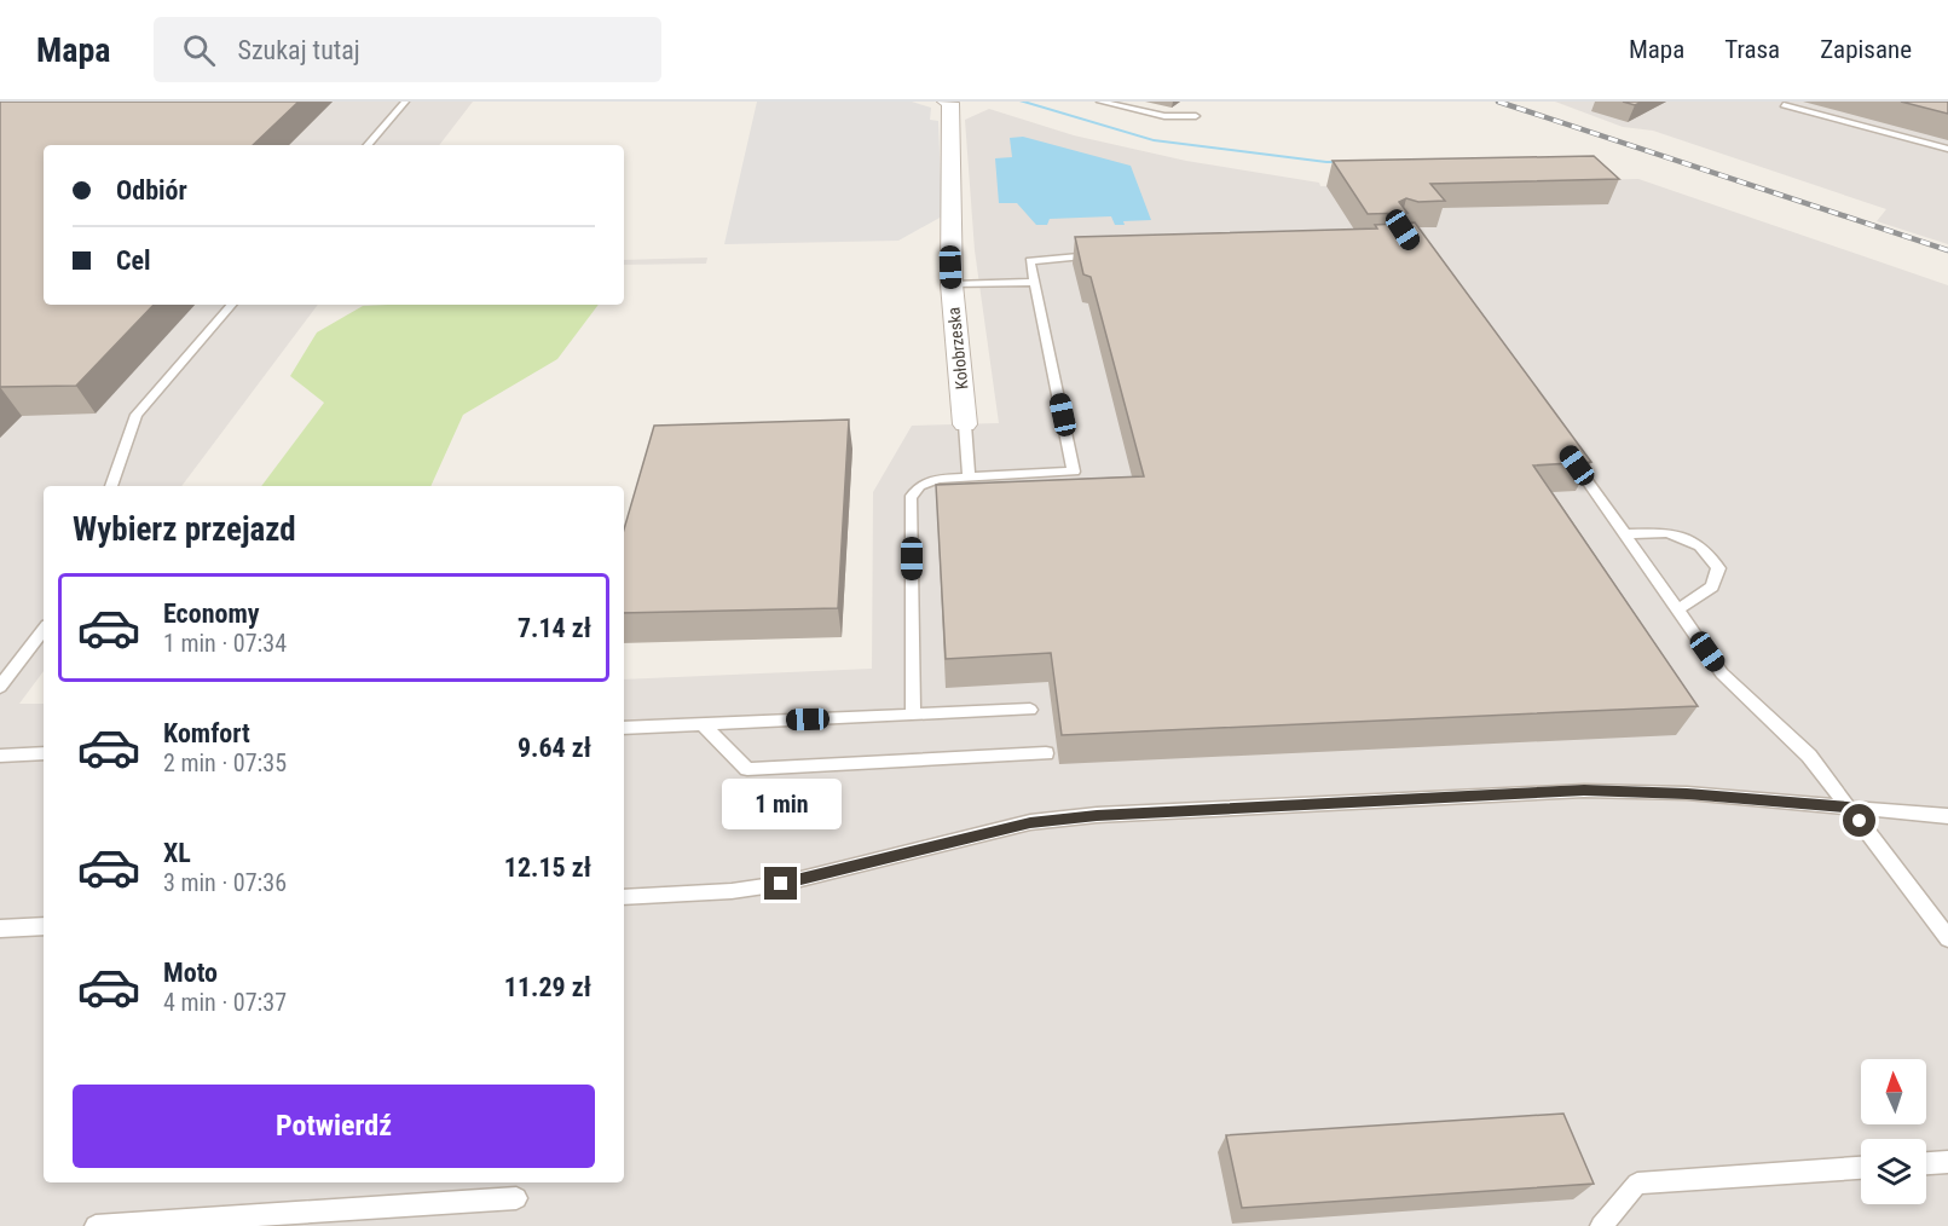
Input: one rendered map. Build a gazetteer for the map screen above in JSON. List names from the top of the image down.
{
  "streets": {
    "street": ["Kołobrzeska"]
  },
  "north": "top",
  "page": {
    "header": "Mapa",
    "search": "Szukaj tutaj",
    "nav": ["Mapa", "Trasa", "Zapisane"],
    "banner": ["Odbiór", "Cel"],
    "heading": "Wybierz przejazd",
    "list": [
      {
        "name": "Economy",
        "note": "1 min · 07:34",
        "value": "7.14 zł"
      },
      {
        "name": "Komfort",
        "note": "2 min · 07:35",
        "value": "9.64 zł"
      },
      {
        "name": "XL",
        "note": "3 min · 07:36",
        "value": "12.15 zł"
      },
      {
        "name": "Moto",
        "note": "4 min · 07:37",
        "value": "11.29 zł"
      }
    ],
    "bubble": "1 min",
    "buttons": "Potwierdź"
  }
}
